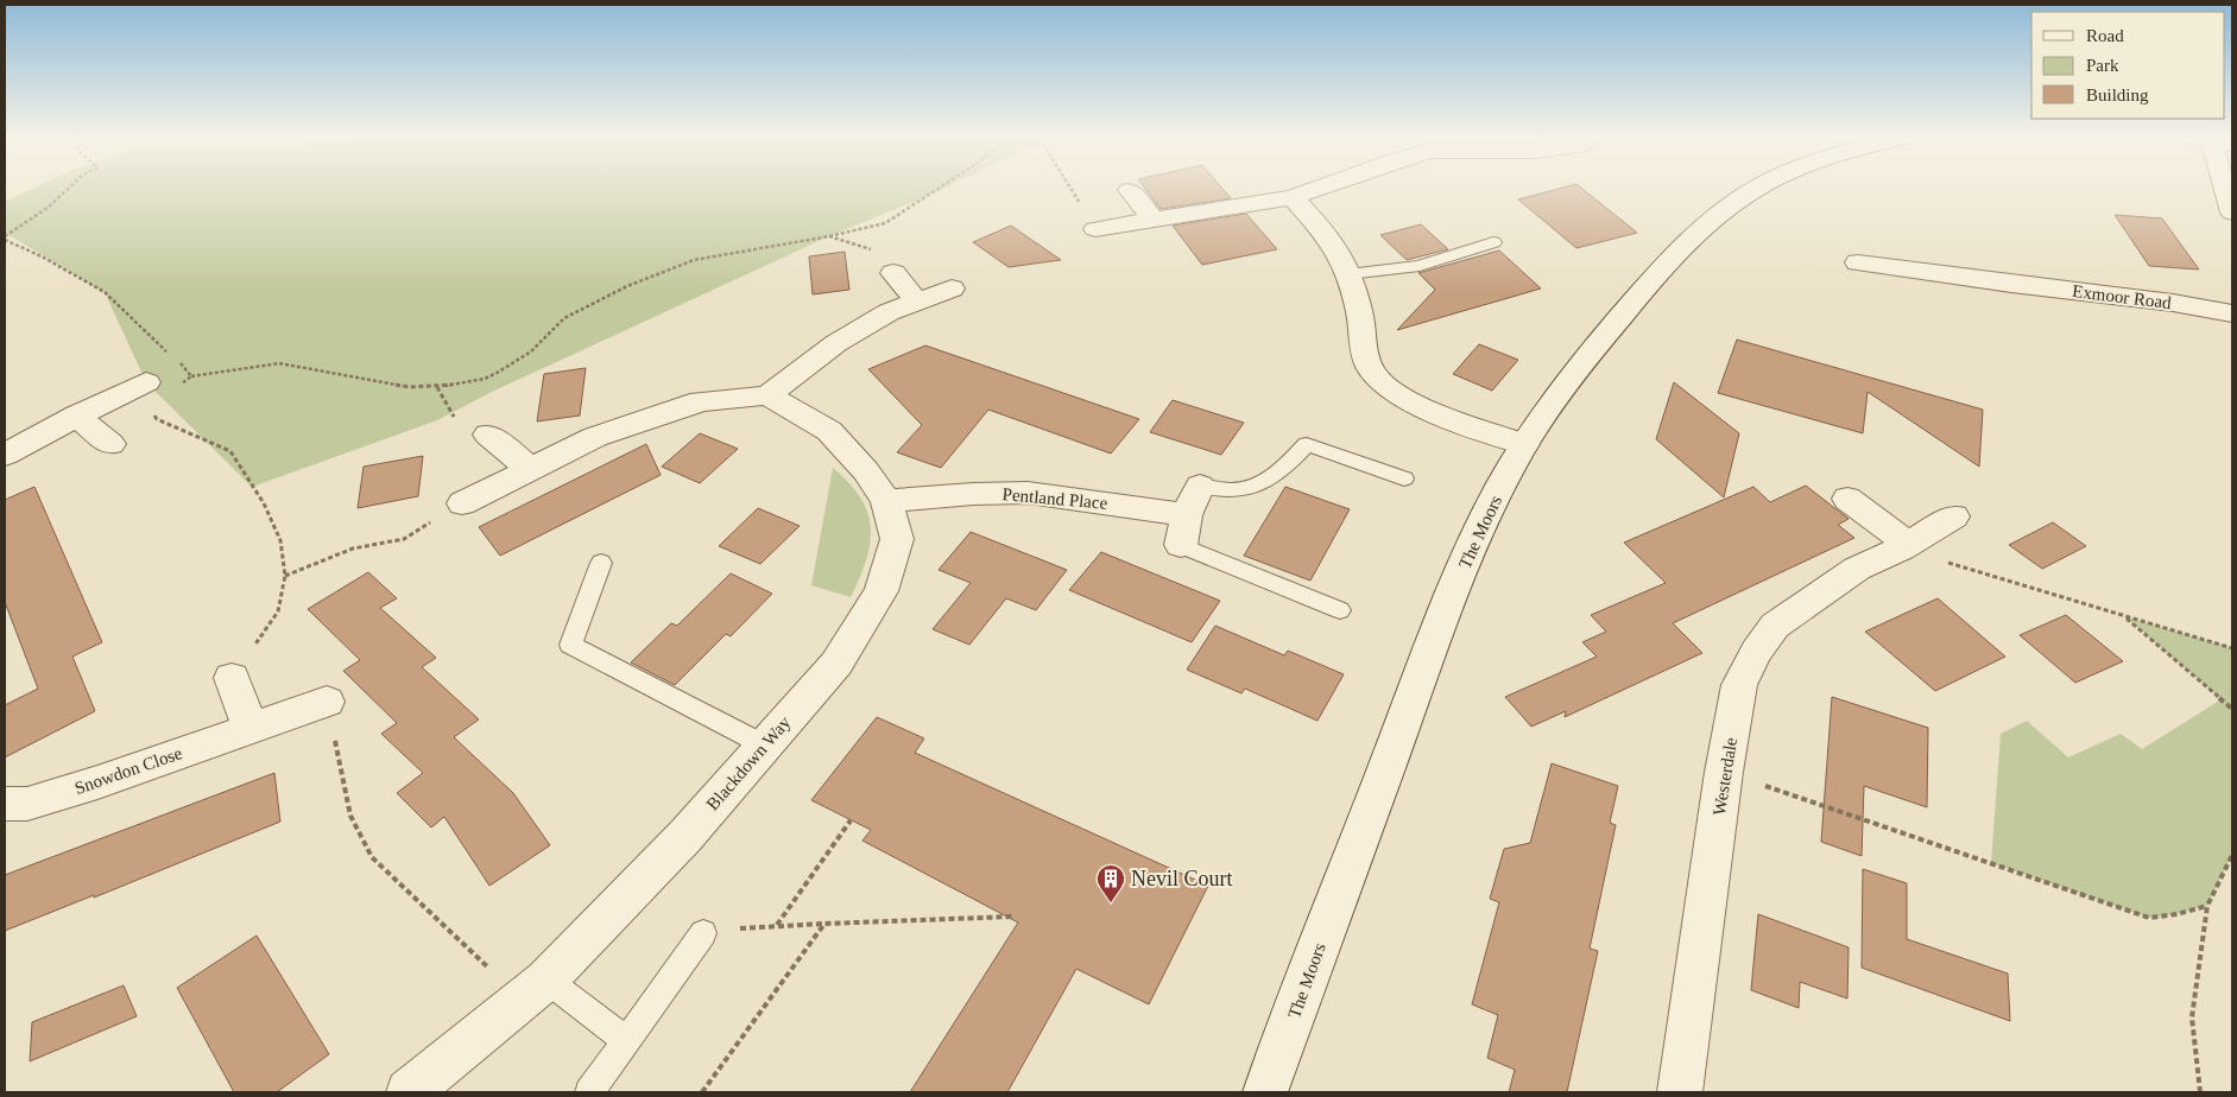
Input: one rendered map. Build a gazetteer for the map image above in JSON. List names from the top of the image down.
{
  "streets": {
    "street": [
      "Exmoor Road",
      "Pentland Place",
      "The Moors",
      "Blackdown Way",
      "Snowdon Close",
      "Westerdale"
    ]
  },
  "crossings": [
    ["Pentland Place", "Blackdown Way"]
  ],
  "places": {
    "building": ["Nevil Court"]
  },
  "legend": ["Road", "Park", "Building"]
}
